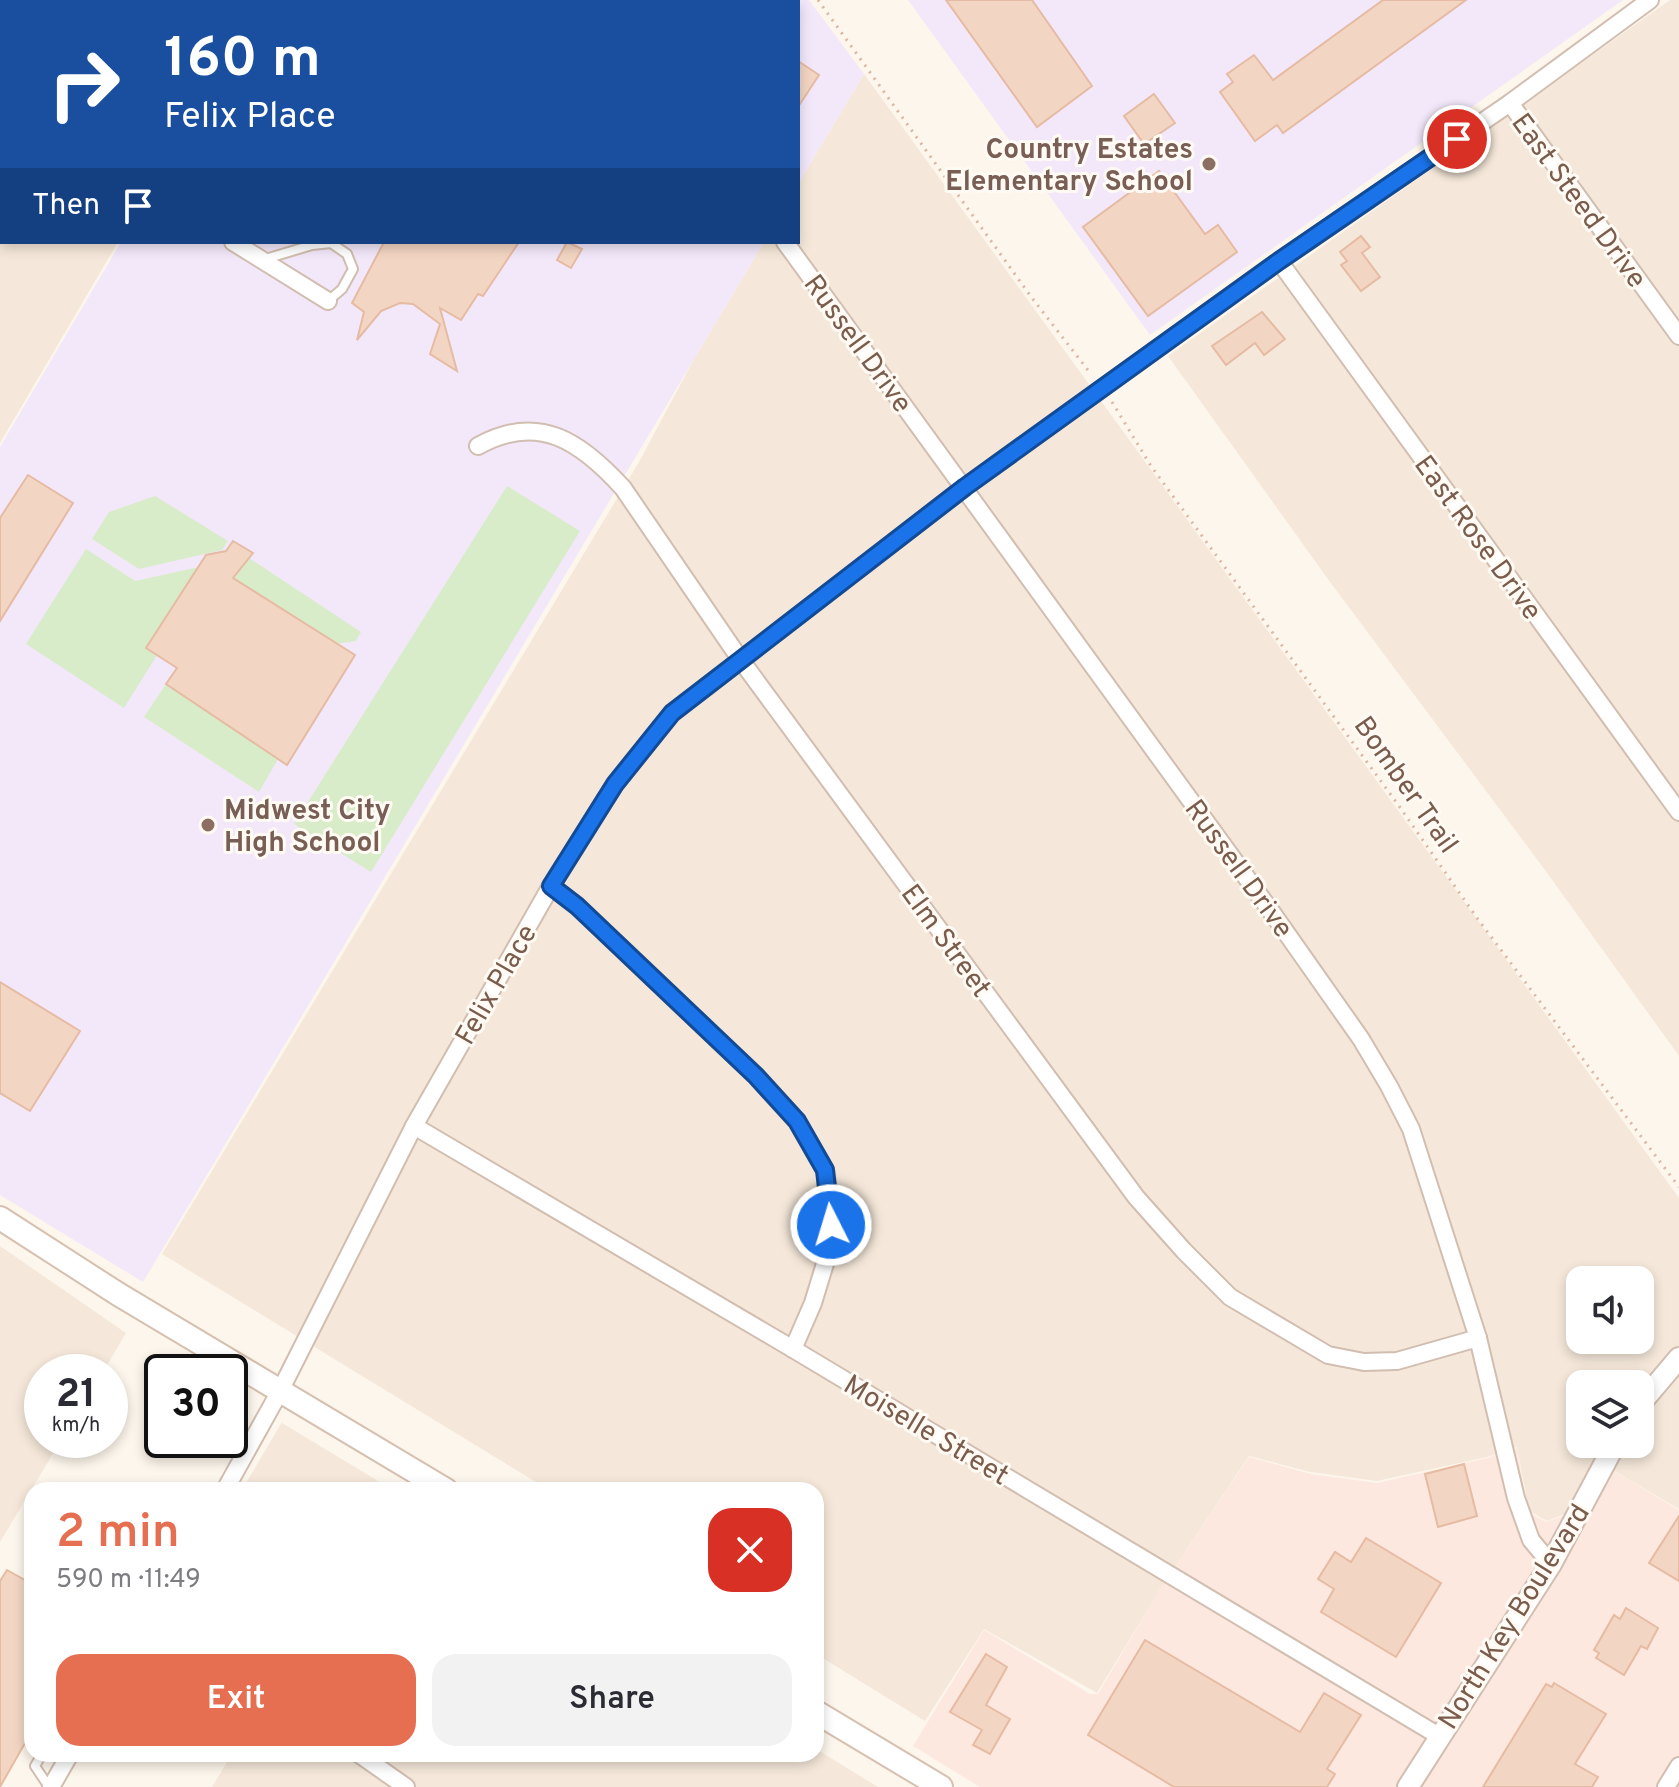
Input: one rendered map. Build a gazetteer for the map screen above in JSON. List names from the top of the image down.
{
  "streets": {
    "street": [
      "East Steed Drive",
      "Russell Drive",
      "East Rose Drive",
      "Elm Street",
      "Felix Place",
      "Moiselle Street",
      "North Key Boulevard"
    ],
    "path": ["Bomber Trail"]
  },
  "crossings": [
    ["East Steed Drive", "Felix Place"],
    ["Russell Drive", "Elm Street"],
    ["Russell Drive", "Felix Place"],
    ["Russell Drive", "North Key Boulevard"],
    ["East Rose Drive", "Felix Place"],
    ["Elm Street", "Felix Place"],
    ["Felix Place", "Moiselle Street"],
    ["Moiselle Street", "North Key Boulevard"]
  ],
  "places": ["Country Estates Elementary School", "Midwest City High School"],
  "page": {
    "turn": ["160 m", "Felix Place"],
    "then": "Then",
    "speed": "21 km/h",
    "limit": "30",
    "heading": ["2 min", "590 m · 11:49"],
    "buttons": ["Exit", "Share"]
  }
}
